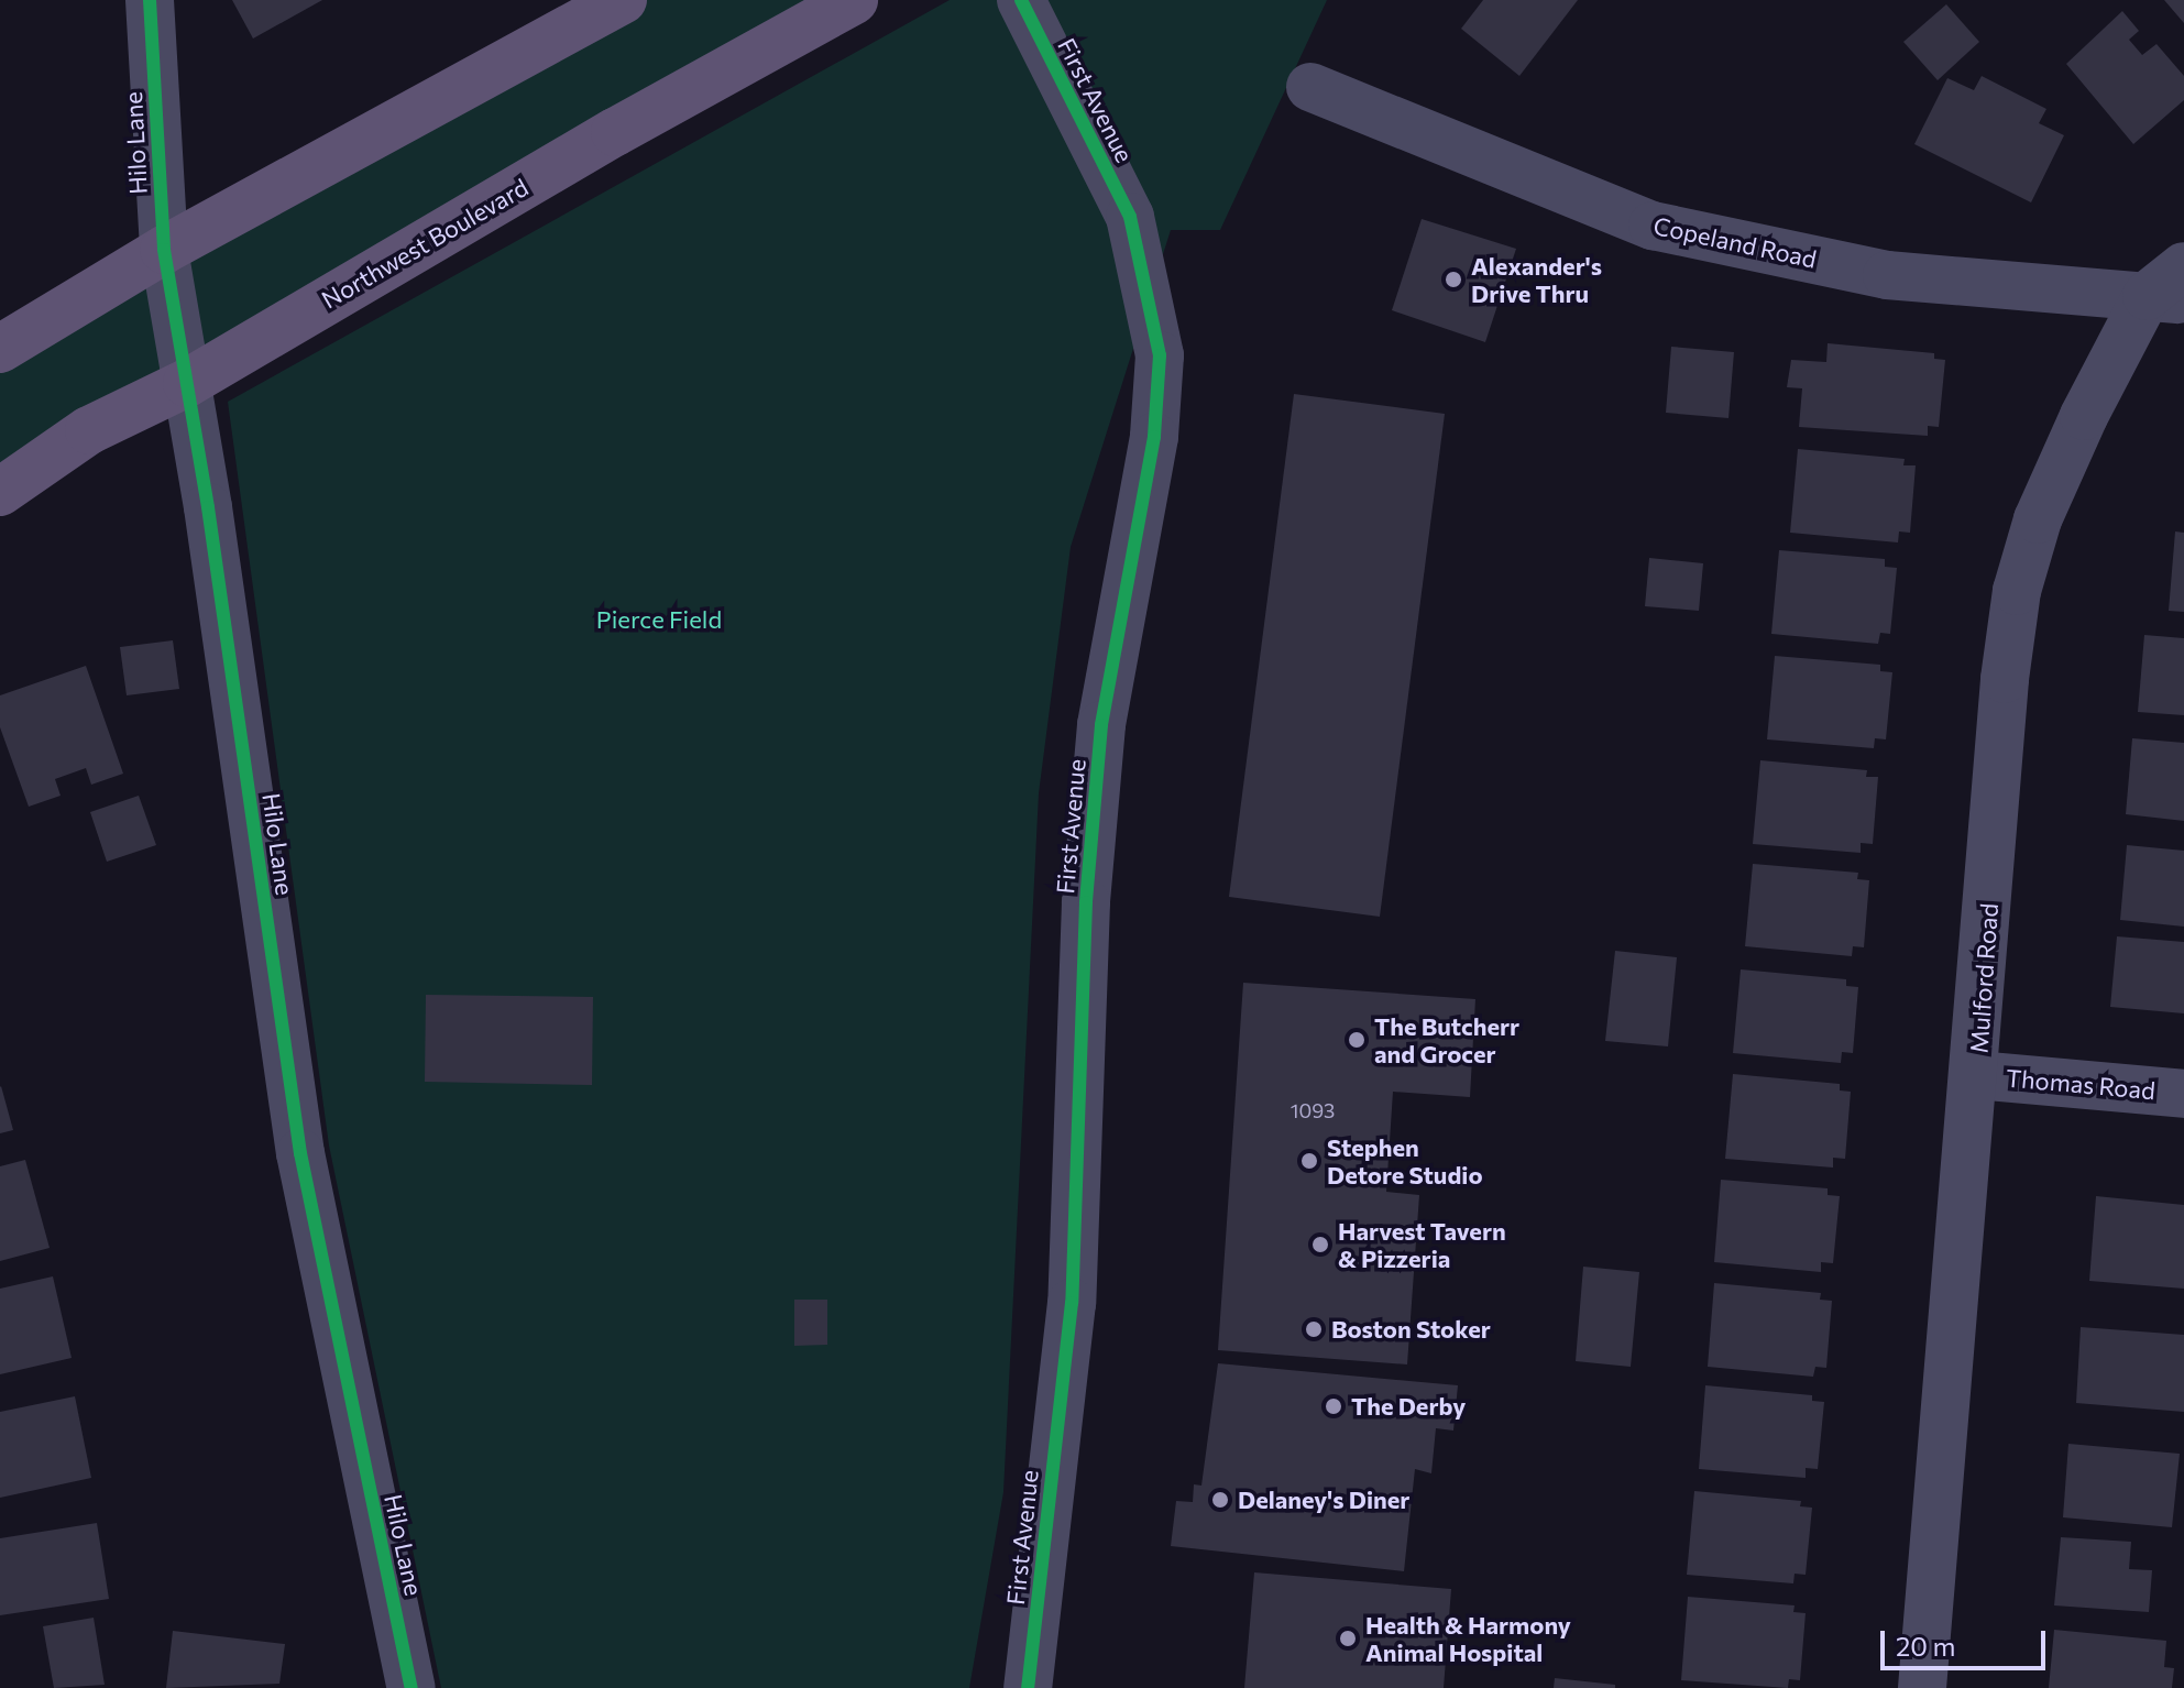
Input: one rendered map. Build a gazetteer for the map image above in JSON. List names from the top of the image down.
{
  "streets": {
    "main road": ["Northwest Boulevard"],
    "street": [
      "First Avenue",
      "Hilo Lane",
      "Copeland Road",
      "Mulford Road",
      "Thomas Road"
    ]
  },
  "crossings": [
    ["Hilo Lane", "Northwest Boulevard"],
    ["Copeland Road", "Mulford Road"],
    ["Mulford Road", "Thomas Road"]
  ],
  "parks": ["Pierce Field"],
  "places": [
    "Alexander's Drive Thru",
    "The Butcherr and Grocer",
    "Stephen Detore Studio",
    "Harvest Tavern & Pizzeria",
    "Boston Stoker",
    "The Derby",
    "Delaney's Diner",
    "Health & Harmony Animal Hospital"
  ],
  "house_numbers": ["1093"],
  "scale_bar": "20 m"
}
